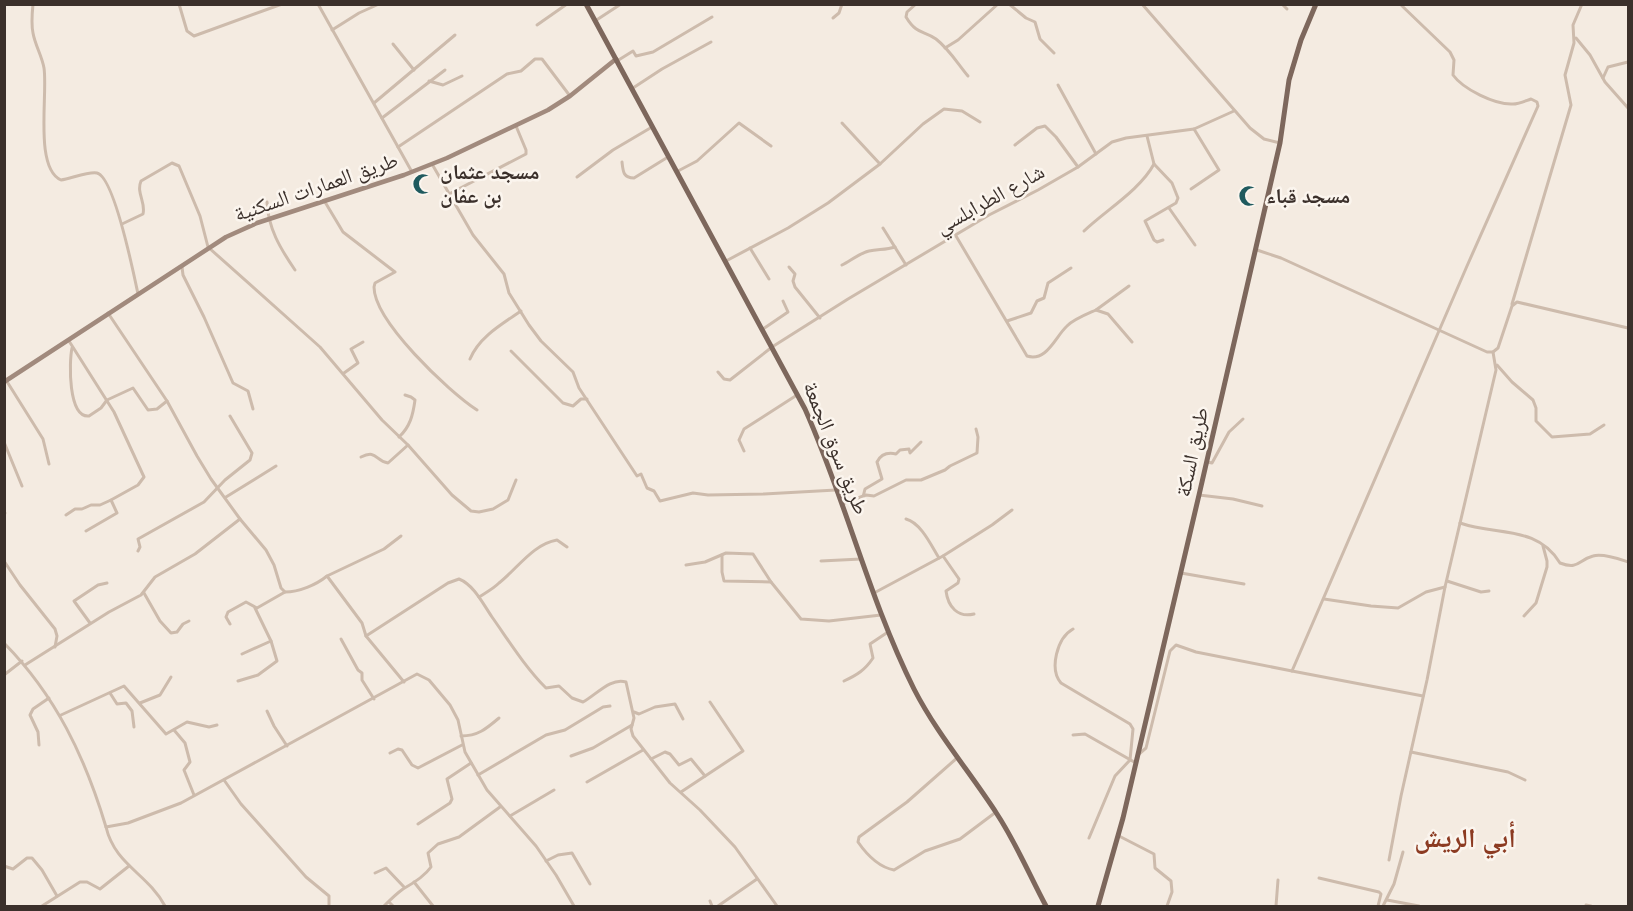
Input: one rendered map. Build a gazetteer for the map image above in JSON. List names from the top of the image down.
{
  "streets": {
    "main road": ["طريق العمارات السكنية", "طريق سوق الجمعة", "طريق السكة"],
    "street": ["شارع الطرابلسي"]
  },
  "crossings": [
    ["طريق العمارات السكنية", "طريق سوق الجمعة"],
    ["شارع الطرابلسي", "طريق سوق الجمعة"]
  ],
  "districts": ["أبي الريش"],
  "places": {
    "mosque": ["مسجد عثمان بن عفان", "مسجد قباء"]
  }
}
